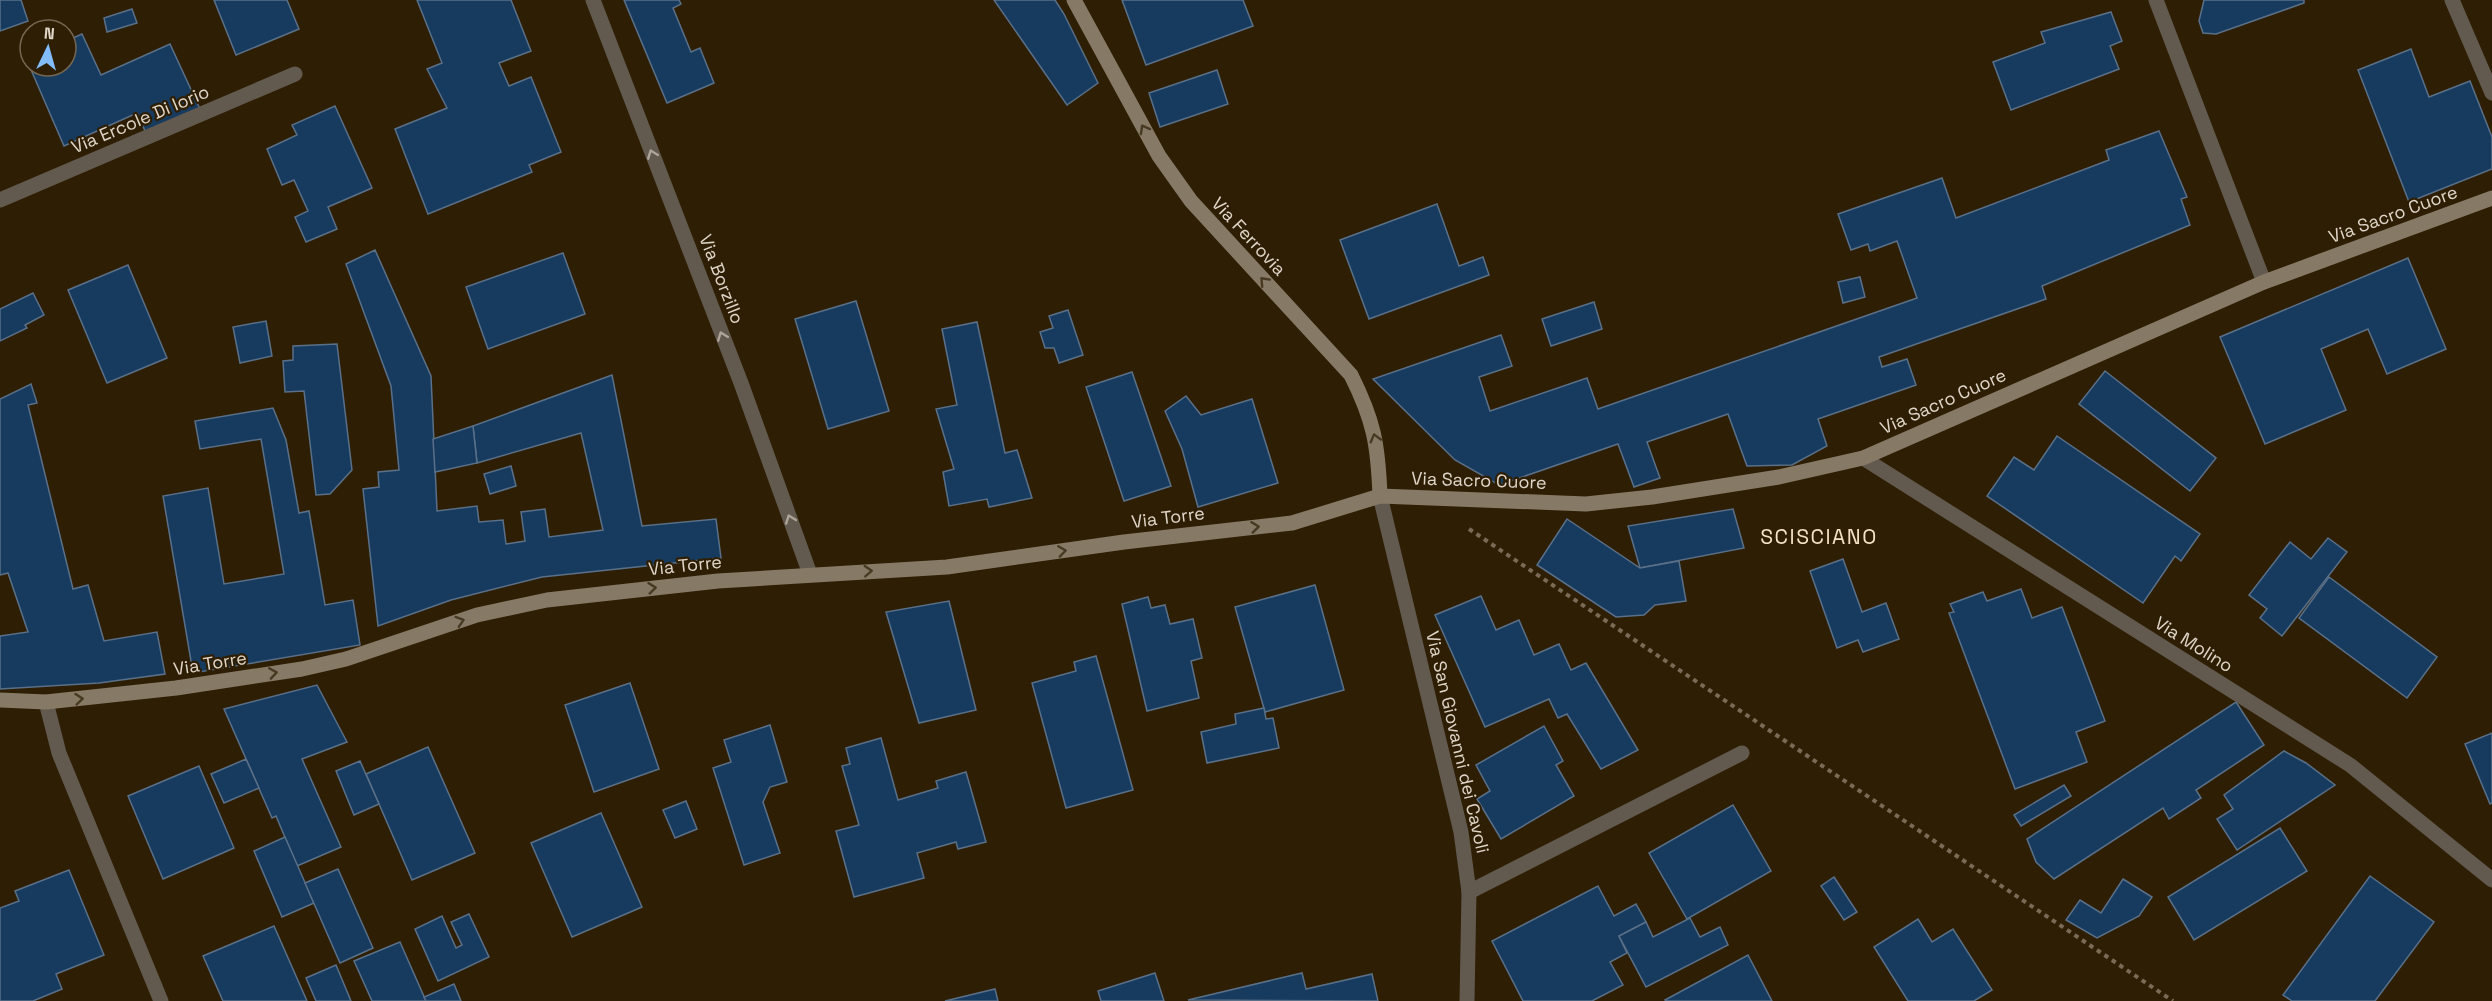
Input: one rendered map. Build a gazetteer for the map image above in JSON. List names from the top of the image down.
{
  "streets": {
    "street": [
      "Via Ercole Di Iorio",
      "Via Sacro Cuore",
      "Via Ferrovia",
      "Via Borzillo",
      "Via Torre",
      "Via Molino",
      "Via San Giovanni dei Cavoli"
    ]
  },
  "crossings": [
    ["Via Sacro Cuore", "Via Ferrovia"],
    ["Via Sacro Cuore", "Via Torre"],
    ["Via Sacro Cuore", "Via Molino"],
    ["Via Sacro Cuore", "Via San Giovanni dei Cavoli"],
    ["Via Ferrovia", "Via Torre"],
    ["Via Ferrovia", "Via San Giovanni dei Cavoli"],
    ["Via Borzillo", "Via Torre"],
    ["Via Torre", "Via San Giovanni dei Cavoli"]
  ],
  "one_way": ["Via Ferrovia", "Via Borzillo", "Via Torre"],
  "districts": ["SCISCIANO"],
  "north": "top"
}
